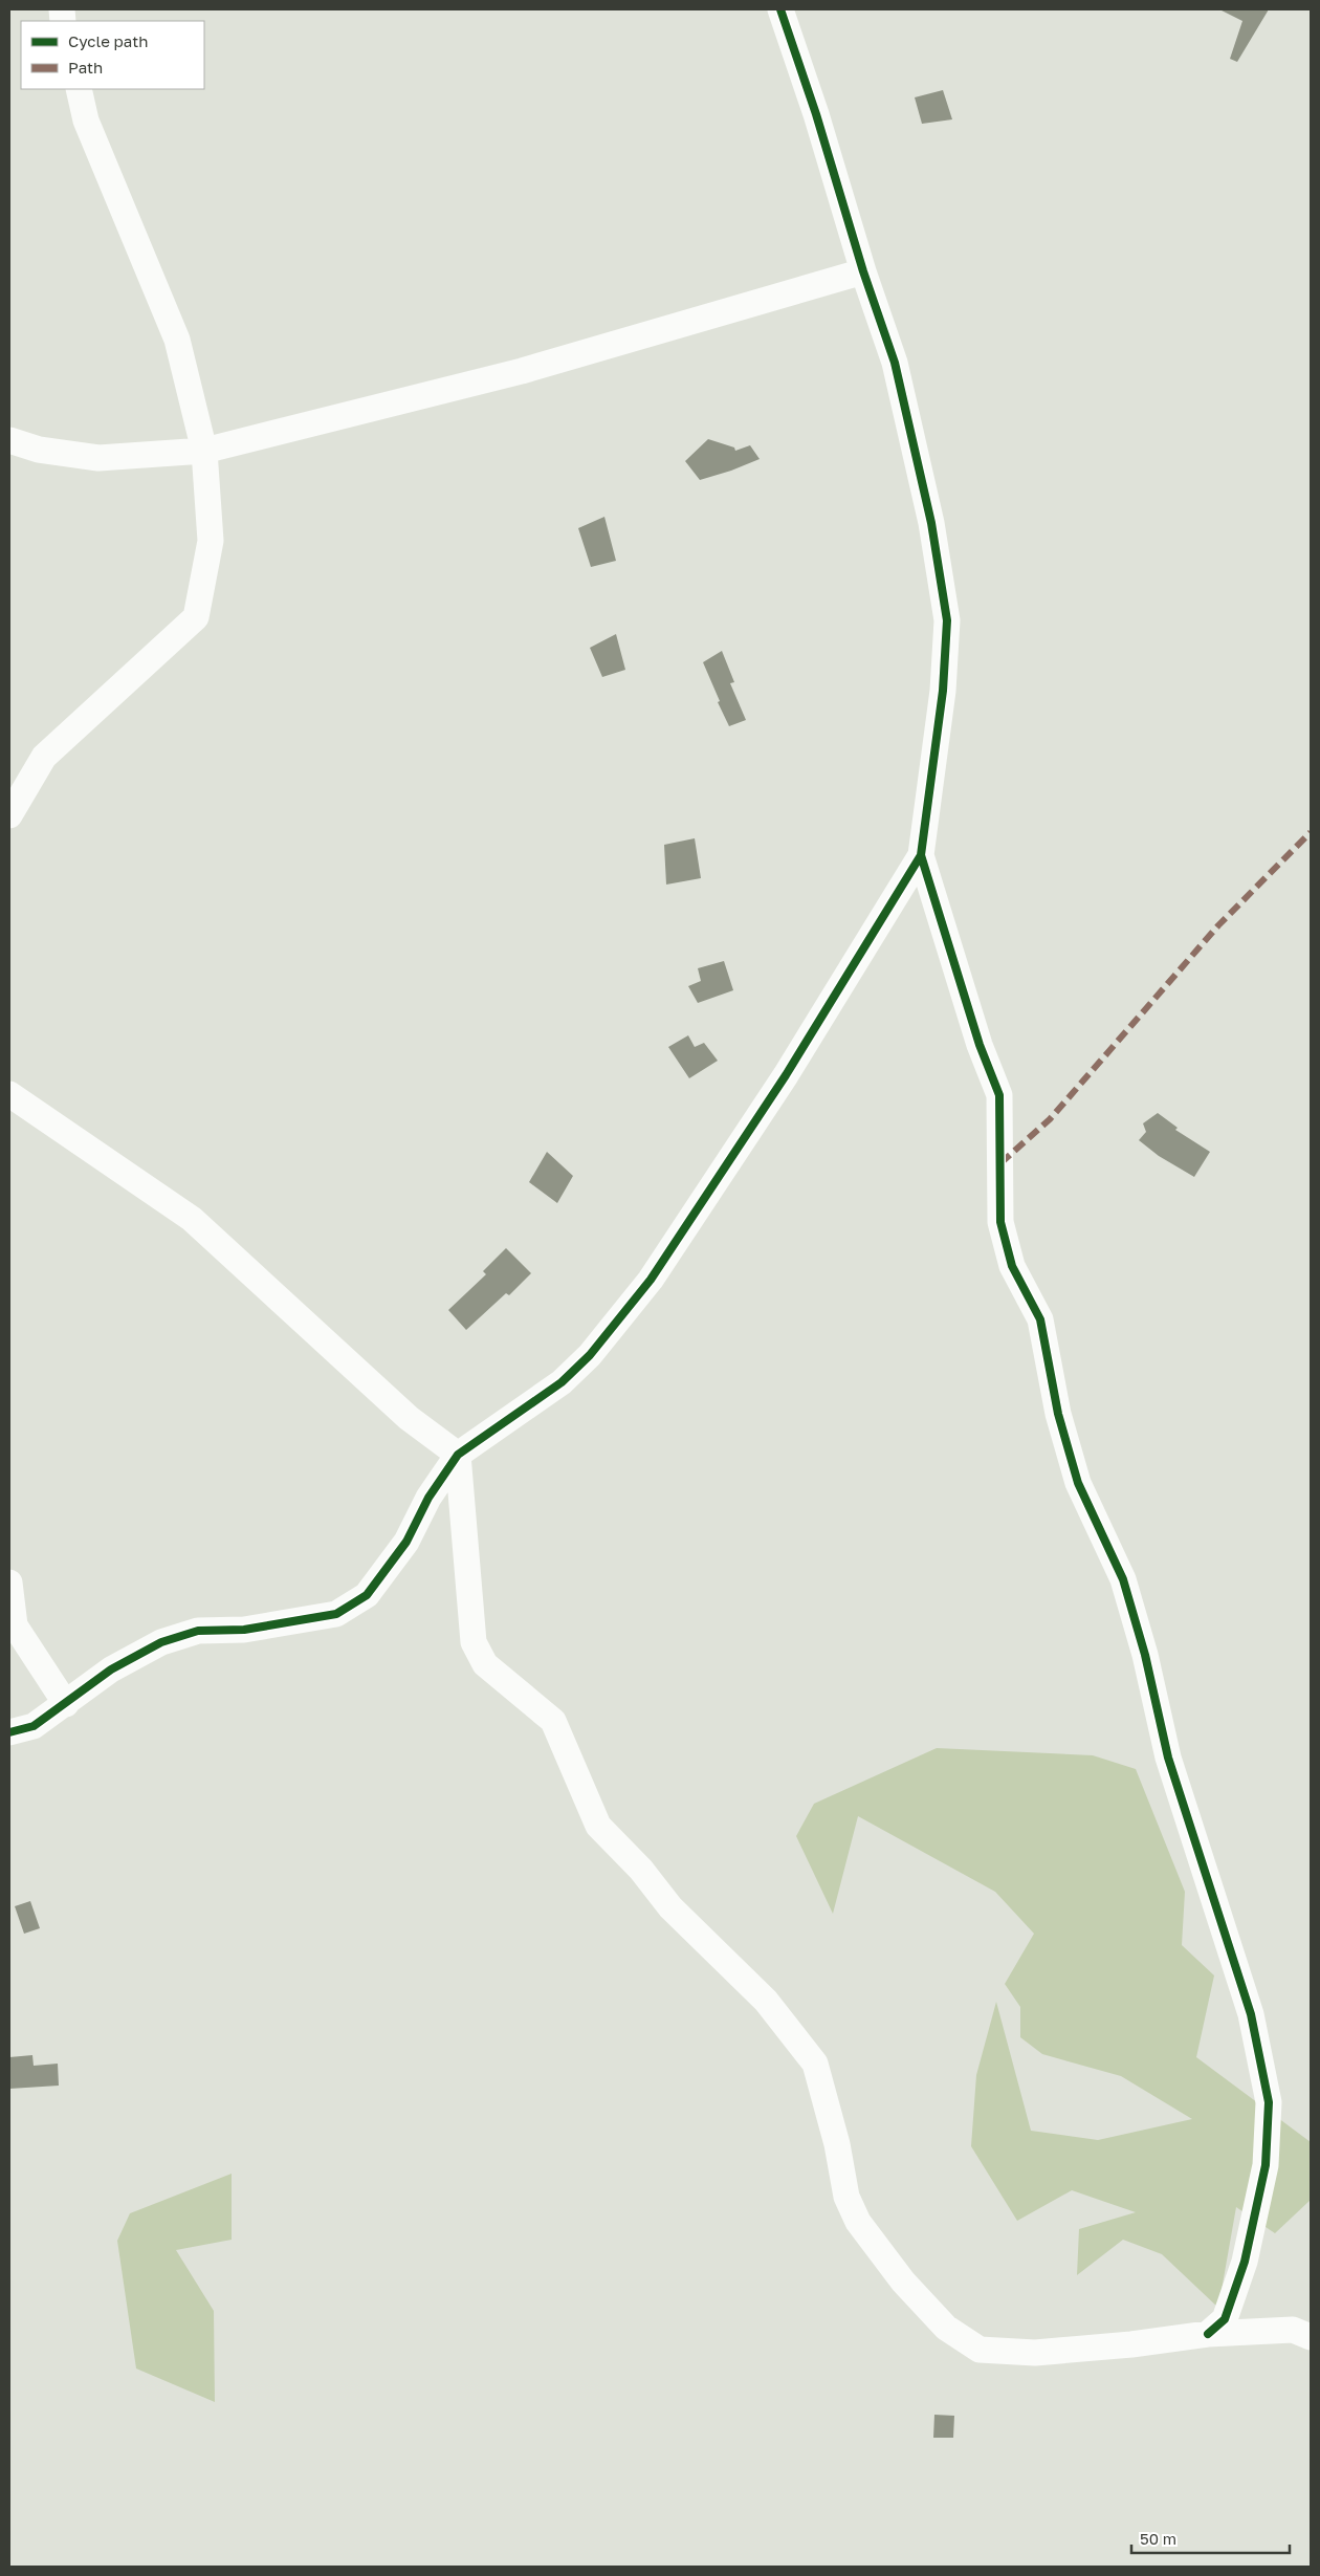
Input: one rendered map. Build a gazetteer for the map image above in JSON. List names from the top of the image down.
{
  "legend": ["Cycle path", "Path"],
  "scale_bar": "50 m"
}
